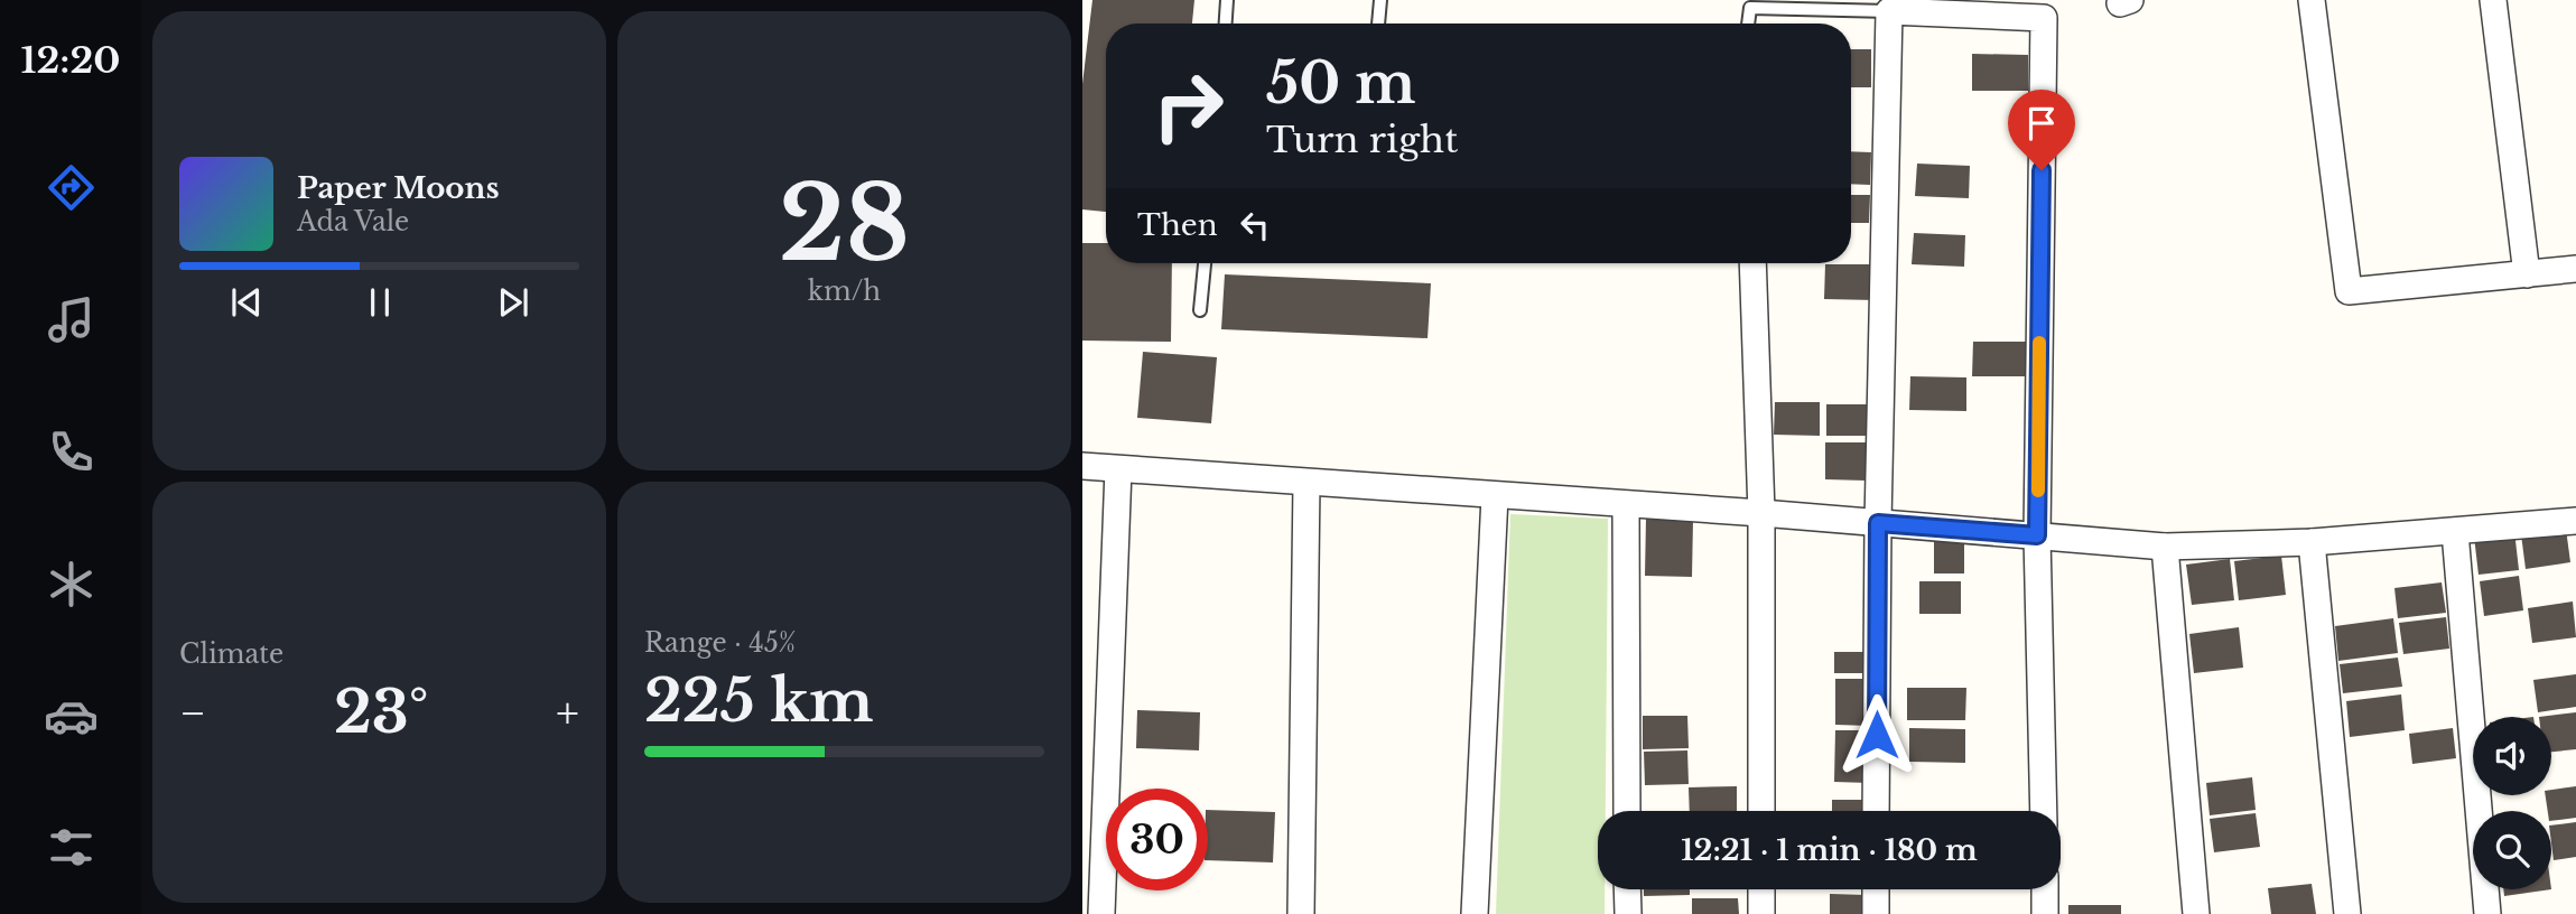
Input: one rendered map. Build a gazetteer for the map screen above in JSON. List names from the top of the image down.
{
  "page": {
    "tabs": "12:20",
    "tile": [
      ["28", "km/h"],
      "Climate",
      ["Range · 45%", "225 km"]
    ],
    "turn": ["50 m", "Turn right"],
    "song": ["Paper Moons", "Ada Vale"],
    "then": "Then",
    "heat": ["−", "23°", "+"],
    "limit": "30",
    "trip": "12:21 · 1 min · 180 m"
  }
}
